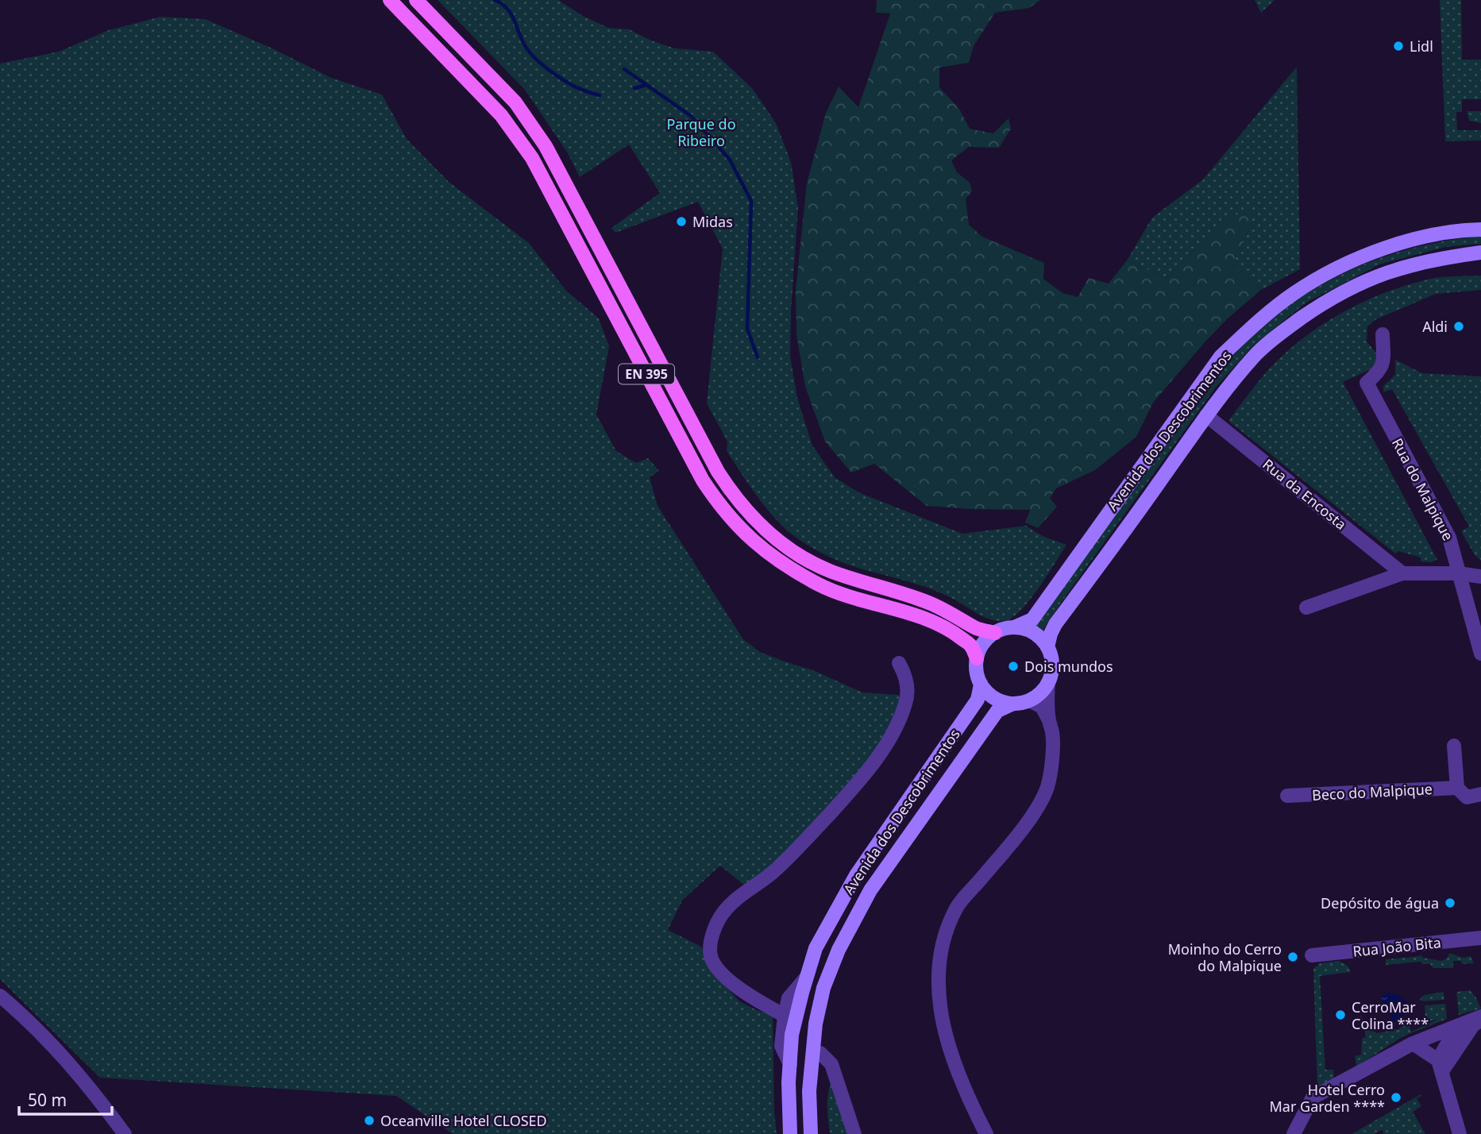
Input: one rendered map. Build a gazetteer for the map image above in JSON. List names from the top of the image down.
{
  "streets": {
    "main road": ["EN 395", "Avenida dos Descobrimentos"],
    "street": [
      "Rua do Malpique",
      "Rua da Encosta",
      "Beco do Malpique",
      "Rua João Bita"
    ]
  },
  "crossings": [
    ["EN 395", "Avenida dos Descobrimentos"],
    ["Avenida dos Descobrimentos", "Rua da Encosta"]
  ],
  "parks": ["Parque do Ribeiro"],
  "places": [
    "Lidl",
    "Midas",
    "Aldi",
    "Dois mundos",
    "Depósito de água",
    "Moinho do Cerro do Malpique",
    "CerroMar Colina ****",
    "Hotel Cerro Mar Garden ****",
    "Oceanville Hotel CLOSED"
  ],
  "scale_bar": "50 m"
}
